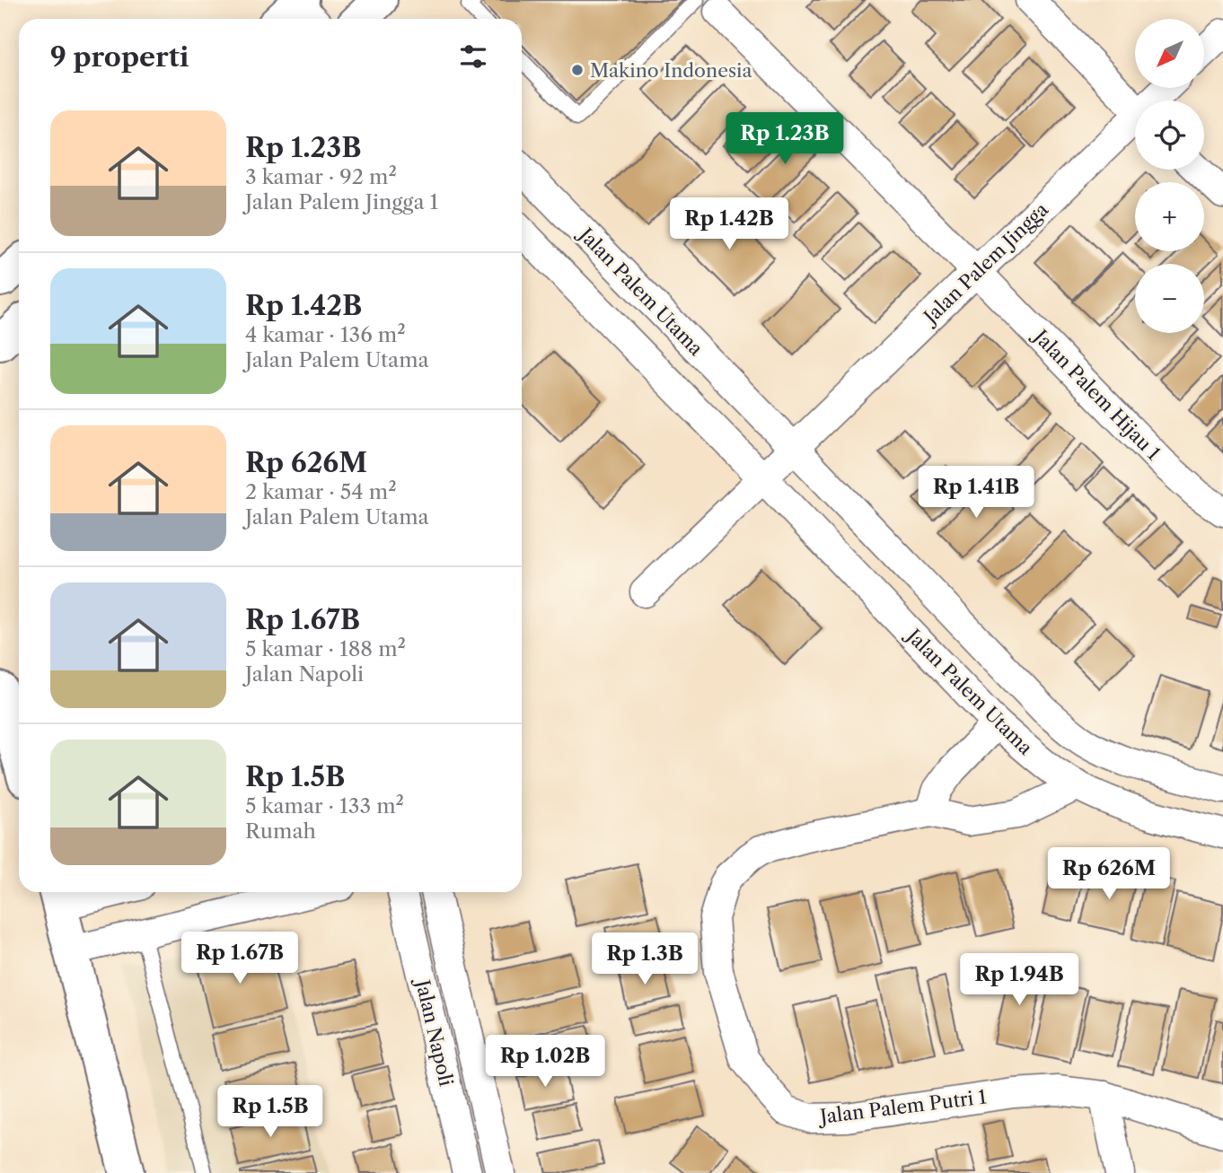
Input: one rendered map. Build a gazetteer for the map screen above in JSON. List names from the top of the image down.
{
  "streets": {
    "street": [
      "Jalan Palem Jingga",
      "Jalan Palem Utama",
      "Jalan Palem Hijau 1",
      "Jalan Napoli",
      "Jalan Palem Putri 1"
    ]
  },
  "crossings": [
    ["Jalan Palem Jingga", "Jalan Palem Utama"],
    ["Jalan Palem Jingga", "Jalan Palem Hijau 1"],
    ["Jalan Palem Utama", "Jalan Palem Putri 1"]
  ],
  "places": ["Makino Indonesia"],
  "north": "bottom left",
  "page": {
    "map_buttons": ["+", "−"],
    "heading": "9 properti",
    "list": [
      {
        "name": "Rp 1.23B",
        "note": "3 kamar · 92 m² · Jalan Palem Jingga 1"
      },
      {
        "name": "Rp 1.42B",
        "note": "4 kamar · 136 m² · Jalan Palem Utama"
      },
      {
        "name": "Rp 626M",
        "note": "2 kamar · 54 m² · Jalan Palem Utama"
      },
      {
        "name": "Rp 1.67B",
        "note": "5 kamar · 188 m² · Jalan Napoli"
      },
      {
        "name": "Rp 1.5B",
        "note": "5 kamar · 133 m² · Rumah"
      }
    ],
    "price": [
      "Rp 1.23B",
      "Rp 1.42B",
      "Rp 1.41B",
      "Rp 626M",
      "Rp 1.67B",
      "Rp 1.3B",
      "Rp 1.94B",
      "Rp 1.02B",
      "Rp 1.5B"
    ]
  }
}
